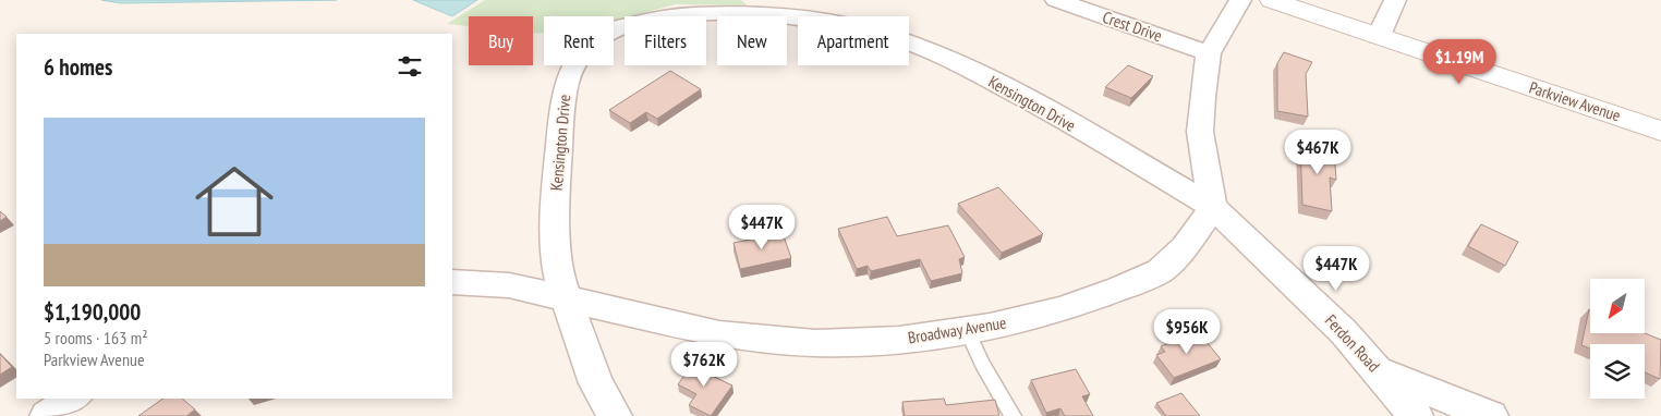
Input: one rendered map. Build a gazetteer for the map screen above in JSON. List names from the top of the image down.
{
  "streets": {
    "street": [
      "Crest Drive",
      "Parkview Avenue",
      "Kensington Drive",
      "Broadway Avenue",
      "Ferdon Road"
    ]
  },
  "crossings": [
    ["Kensington Drive", "Broadway Avenue"],
    ["Kensington Drive", "Ferdon Road"],
    ["Broadway Avenue", "Ferdon Road"]
  ],
  "north": "bottom left",
  "page": {
    "chip": [
      "Buy",
      "Rent",
      "Filters",
      "New",
      "Apartment"
    ],
    "heading": "6 homes",
    "price": [
      "$1.19M",
      "$467K",
      "$447K",
      "$447K",
      "$956K",
      "$762K"
    ],
    "list": [
      {
        "name": "$1,190,000",
        "note": "5 rooms · 163 m² · Parkview Avenue"
      }
    ]
  }
}
